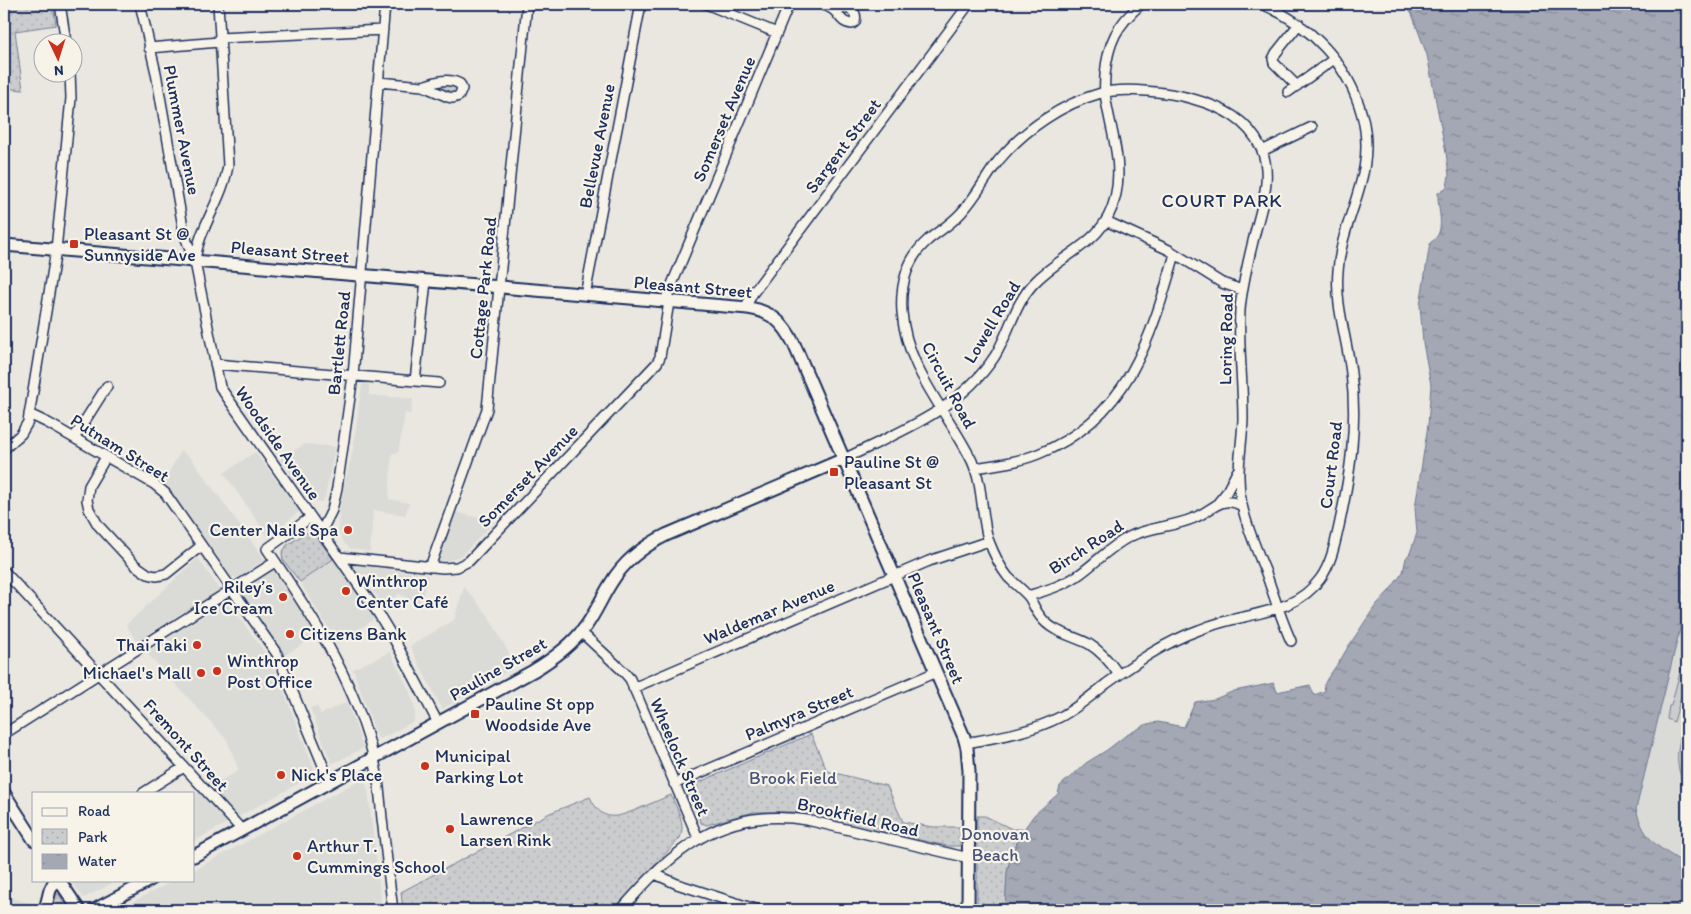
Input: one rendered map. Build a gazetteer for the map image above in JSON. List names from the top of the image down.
{
  "streets": {
    "main road": ["Pleasant Street", "Pauline Street"],
    "street": [
      "Somerset Avenue",
      "Plummer Avenue",
      "Bellevue Avenue",
      "Sargent Street",
      "Cottage Park Road",
      "Lowell Road",
      "Loring Road",
      "Bartlett Road",
      "Circuit Road",
      "Woodside Avenue",
      "Putnam Street",
      "Court Road",
      "Birch Road",
      "Waldemar Avenue",
      "Palmyra Street",
      "Fremont Street",
      "Wheelock Street",
      "Brookfield Road"
    ]
  },
  "crossings": [
    ["Somerset Avenue", "Pleasant Street"],
    ["Somerset Avenue", "Cottage Park Road"],
    ["Somerset Avenue", "Woodside Avenue"],
    ["Plummer Avenue", "Pleasant Street"],
    ["Plummer Avenue", "Woodside Avenue"],
    ["Bellevue Avenue", "Pleasant Street"],
    ["Sargent Street", "Pleasant Street"],
    ["Pleasant Street", "Cottage Park Road"],
    ["Pleasant Street", "Lowell Road"],
    ["Pleasant Street", "Bartlett Road"],
    ["Pleasant Street", "Woodside Avenue"],
    ["Pleasant Street", "Court Road"],
    ["Pleasant Street", "Waldemar Avenue"],
    ["Pleasant Street", "Pauline Street"],
    ["Pleasant Street", "Palmyra Street"],
    ["Pleasant Street", "Brookfield Road"],
    ["Lowell Road", "Loring Road"],
    ["Lowell Road", "Circuit Road"],
    ["Lowell Road", "Pauline Street"],
    ["Loring Road", "Circuit Road"],
    ["Loring Road", "Court Road"],
    ["Loring Road", "Birch Road"],
    ["Bartlett Road", "Woodside Avenue"],
    ["Circuit Road", "Court Road"],
    ["Circuit Road", "Birch Road"],
    ["Circuit Road", "Waldemar Avenue"],
    ["Woodside Avenue", "Pauline Street"],
    ["Putnam Street", "Pauline Street"],
    ["Waldemar Avenue", "Wheelock Street"],
    ["Pauline Street", "Fremont Street"],
    ["Palmyra Street", "Wheelock Street"],
    ["Wheelock Street", "Brookfield Road"]
  ],
  "districts": ["COURT PARK"],
  "parks": ["Brook Field", "Donovan Beach"],
  "places": {
    "transit": ["Pleasant St @ Sunnyside Ave", "Pauline St @ Pleasant St", "Pauline St opp Woodside Ave"],
    "other": [
      "Center Nails Spa",
      "Winthrop Center Café",
      "Riley’s Ice Cream",
      "Citizens Bank",
      "Thai Taki",
      "Winthrop Post Office",
      "Michael's Mall",
      "Municipal Parking Lot",
      "Nick's Place",
      "Lawrence Larsen Rink",
      "Arthur T. Cummings School"
    ]
  },
  "legend": ["Road", "Park", "Water"],
  "north": "bottom"
}
